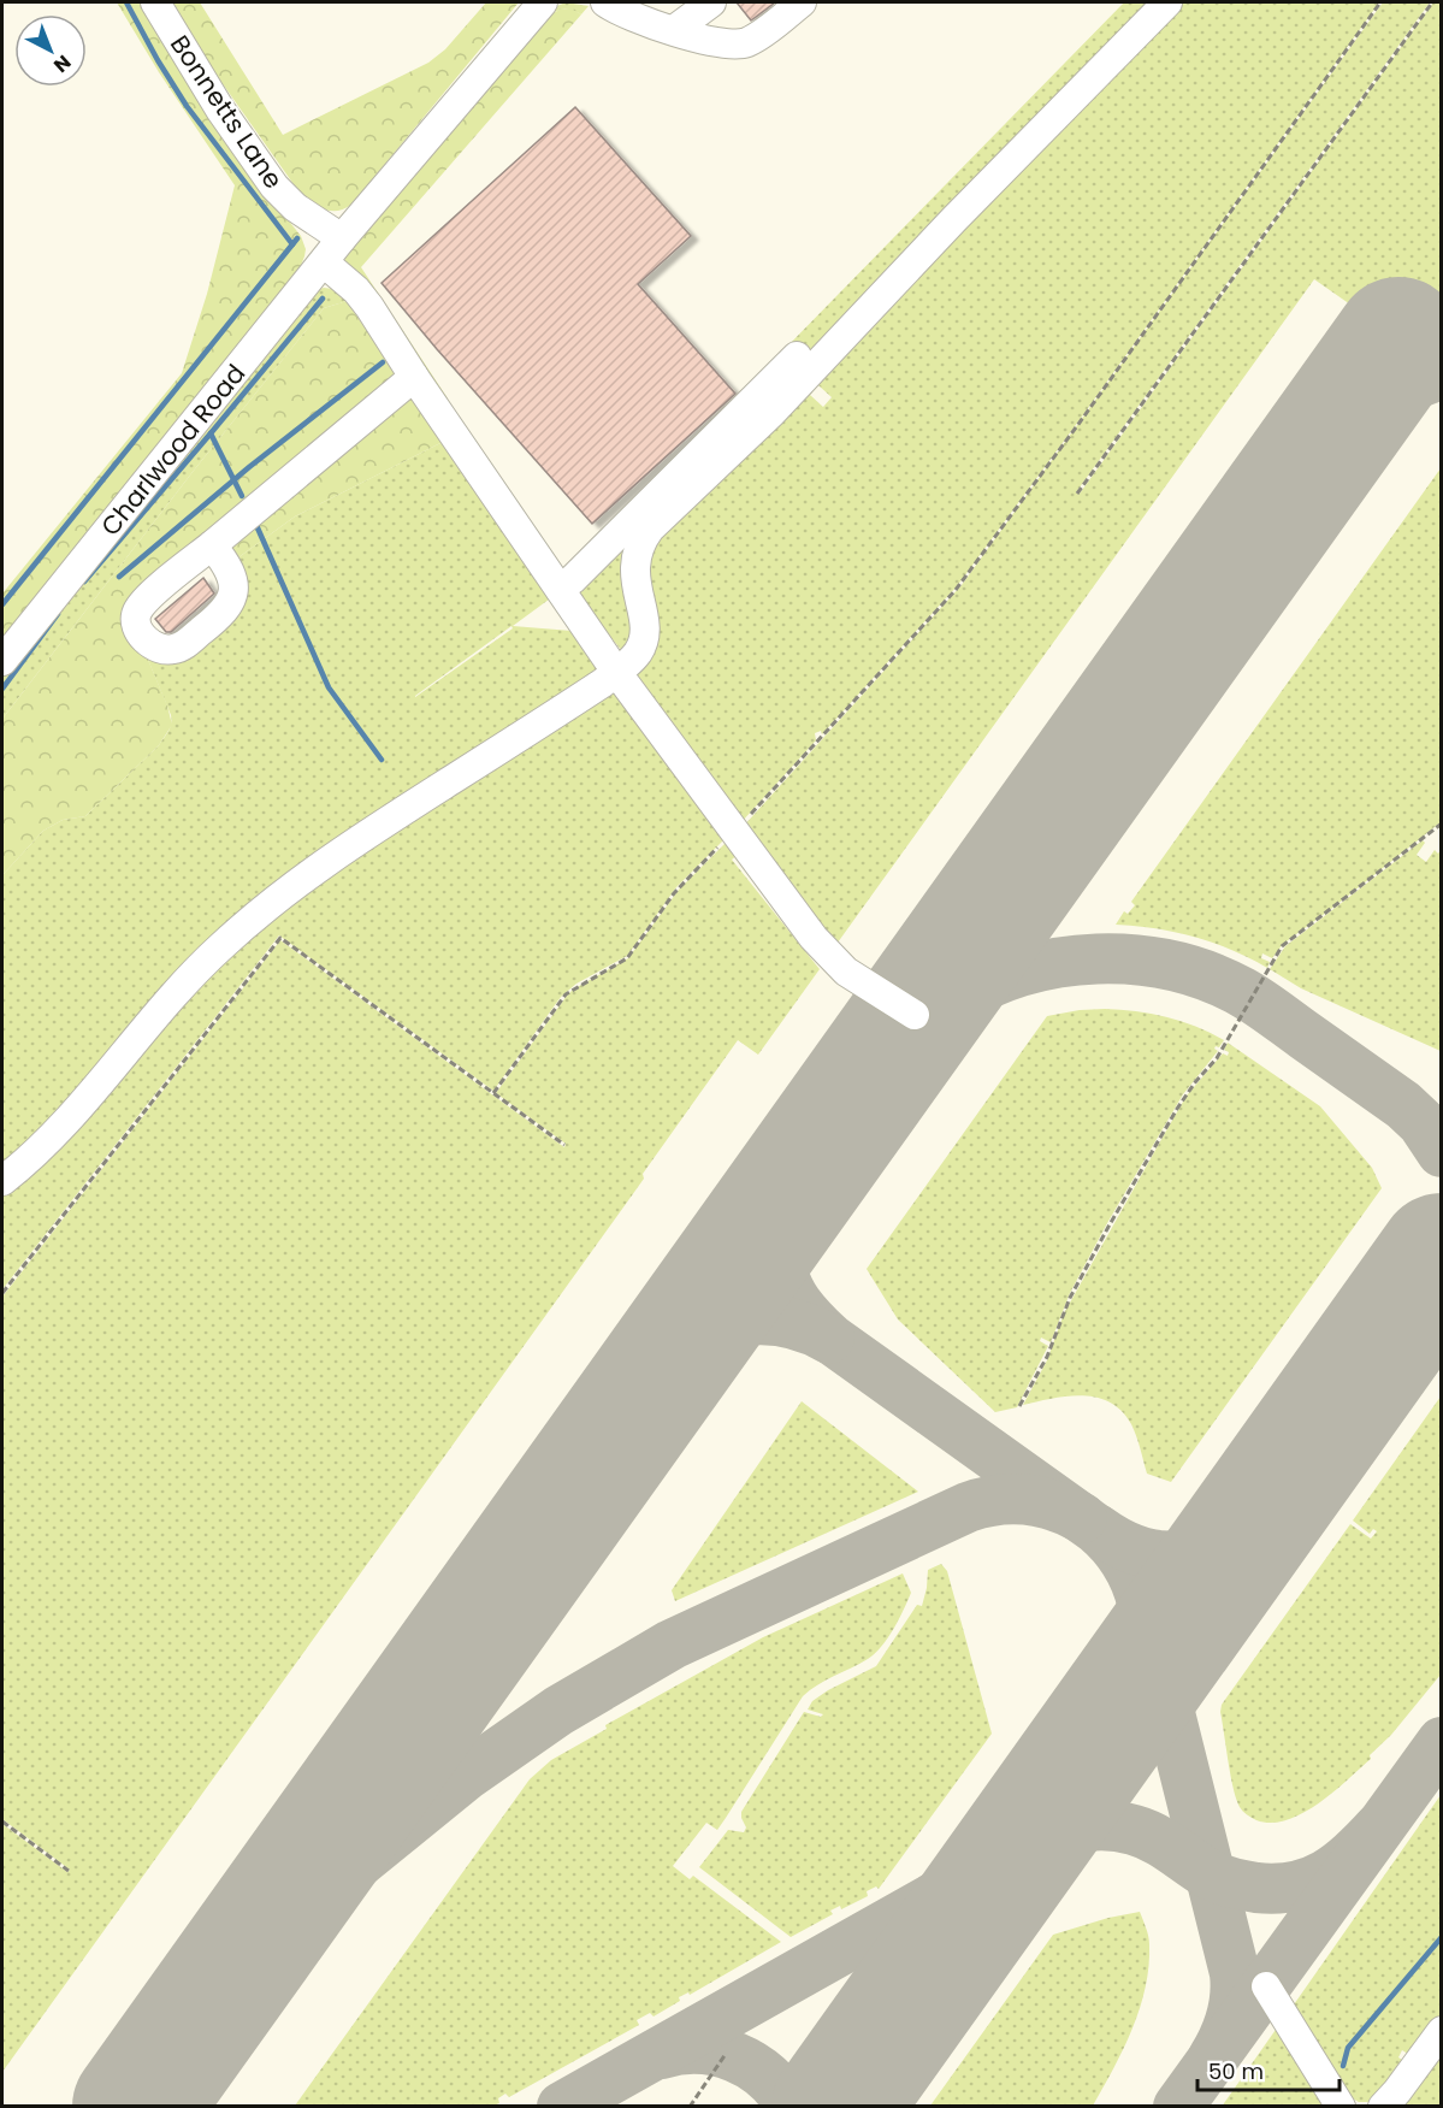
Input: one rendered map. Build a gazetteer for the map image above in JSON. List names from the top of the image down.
{
  "streets": {
    "street": ["Bonnetts Lane", "Charlwood Road"]
  },
  "crossings": [
    ["Bonnetts Lane", "Charlwood Road"]
  ],
  "scale_bar": "50 m",
  "north": "bottom right"
}
